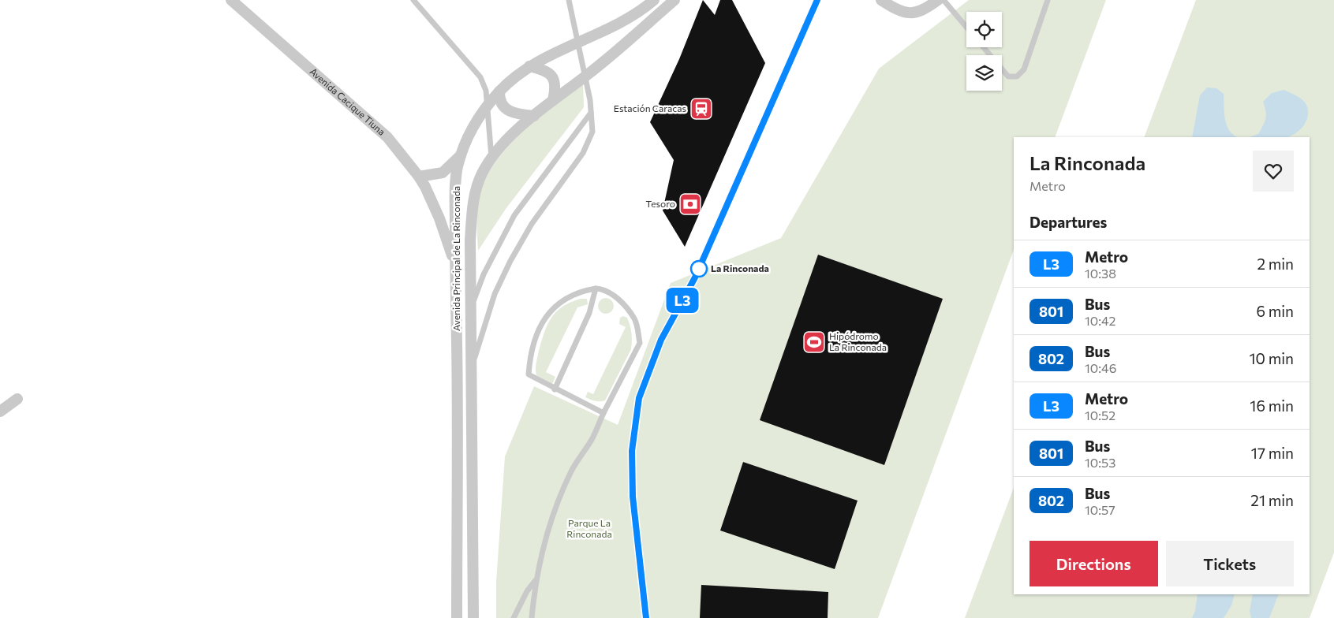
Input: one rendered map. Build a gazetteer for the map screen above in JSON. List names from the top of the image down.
{
  "streets": {
    "street": ["Avenida Cacique Tiuna", "Avenida Principal de La Rinconada"]
  },
  "crossings": [
    ["Avenida Cacique Tiuna", "Avenida Principal de La Rinconada"]
  ],
  "parks": ["Parque La Rinconada"],
  "places": {
    "station": ["Estación Caracas"],
    "bank": ["Tesoro"],
    "other": ["La Rinconada"],
    "sports": ["Hipódromo La Rinconada"]
  },
  "lines": ["metro line L3"],
  "page": {
    "on_map": "L3",
    "heading": [
      ["La Rinconada", "Metro"],
      "Departures"
    ],
    "list": [
      {
        "mark": "L3",
        "name": "Metro",
        "note": "10:38",
        "value": "2 min"
      },
      {
        "mark": "801",
        "name": "Bus",
        "note": "10:42",
        "value": "6 min"
      },
      {
        "mark": "802",
        "name": "Bus",
        "note": "10:46",
        "value": "10 min"
      },
      {
        "mark": "L3",
        "name": "Metro",
        "note": "10:52",
        "value": "16 min"
      },
      {
        "mark": "801",
        "name": "Bus",
        "note": "10:53",
        "value": "17 min"
      },
      {
        "mark": "802",
        "name": "Bus",
        "note": "10:57",
        "value": "21 min"
      }
    ],
    "buttons": ["Directions", "Tickets"]
  }
}
